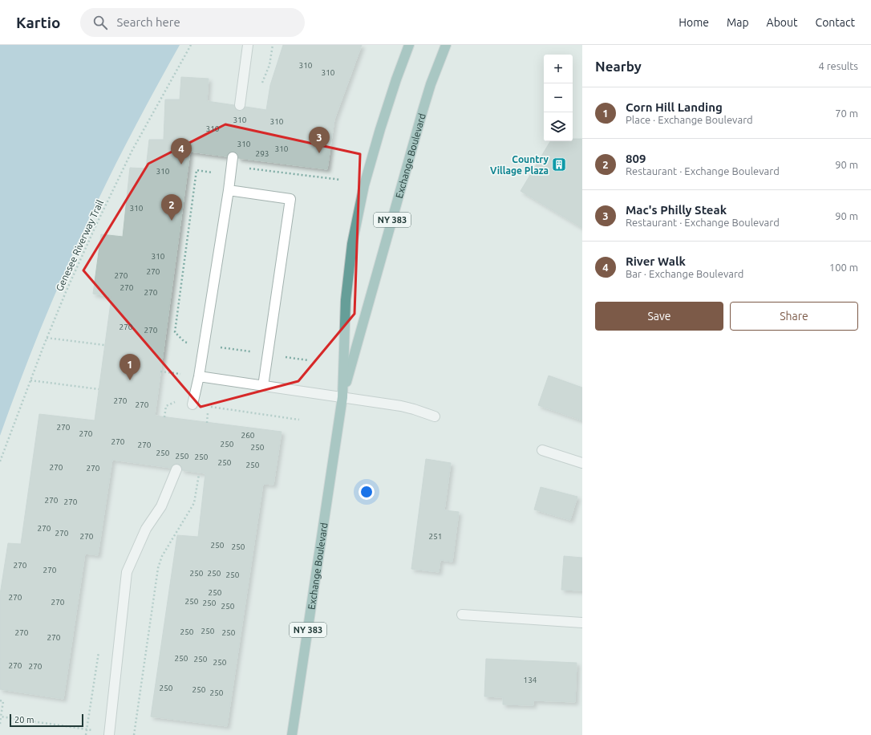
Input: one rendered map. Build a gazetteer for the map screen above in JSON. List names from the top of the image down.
{
  "streets": {
    "main road": ["Exchange Boulevard", "NY 383"],
    "path": ["Genesee Riverway Trail"]
  },
  "places": {
    "building": ["Country Village Plaza"]
  },
  "house_numbers": [
    "310",
    "310",
    "310",
    "310",
    "310",
    "310",
    "310",
    "293",
    "310",
    "310",
    "310",
    "270",
    "270",
    "270",
    "270",
    "270",
    "270",
    "270",
    "270",
    "270",
    "270",
    "260",
    "270",
    "250",
    "270",
    "250",
    "250",
    "250",
    "250",
    "250",
    "250",
    "270",
    "270",
    "270",
    "270",
    "270",
    "270",
    "270",
    "251",
    "250",
    "250",
    "270",
    "270",
    "250",
    "250",
    "250",
    "250",
    "270",
    "250",
    "270",
    "250",
    "250",
    "250",
    "250",
    "270",
    "250",
    "270",
    "250",
    "250",
    "250",
    "270",
    "270",
    "134",
    "250",
    "250",
    "250"
  ],
  "scale_bar": "20 m",
  "page": {
    "header": "Kartio",
    "search": "Search here",
    "nav": [
      "Home",
      "Map",
      "About",
      "Contact"
    ],
    "heading": ["Nearby", "4 results"],
    "map_buttons": ["+", "−"],
    "list": [
      {
        "mark": "1",
        "name": "Corn Hill Landing",
        "note": "Place · Exchange Boulevard",
        "value": "70 m"
      },
      {
        "mark": "2",
        "name": "809",
        "note": "Restaurant · Exchange Boulevard",
        "value": "90 m"
      },
      {
        "mark": "3",
        "name": "Mac's Philly Steak",
        "note": "Restaurant · Exchange Boulevard",
        "value": "90 m"
      },
      {
        "mark": "4",
        "name": "River Walk",
        "note": "Bar · Exchange Boulevard",
        "value": "100 m"
      }
    ],
    "pins": [
      "3",
      "4",
      "2",
      "1"
    ],
    "buttons": ["Save", "Share"],
    "scale": "20 m"
  }
}
